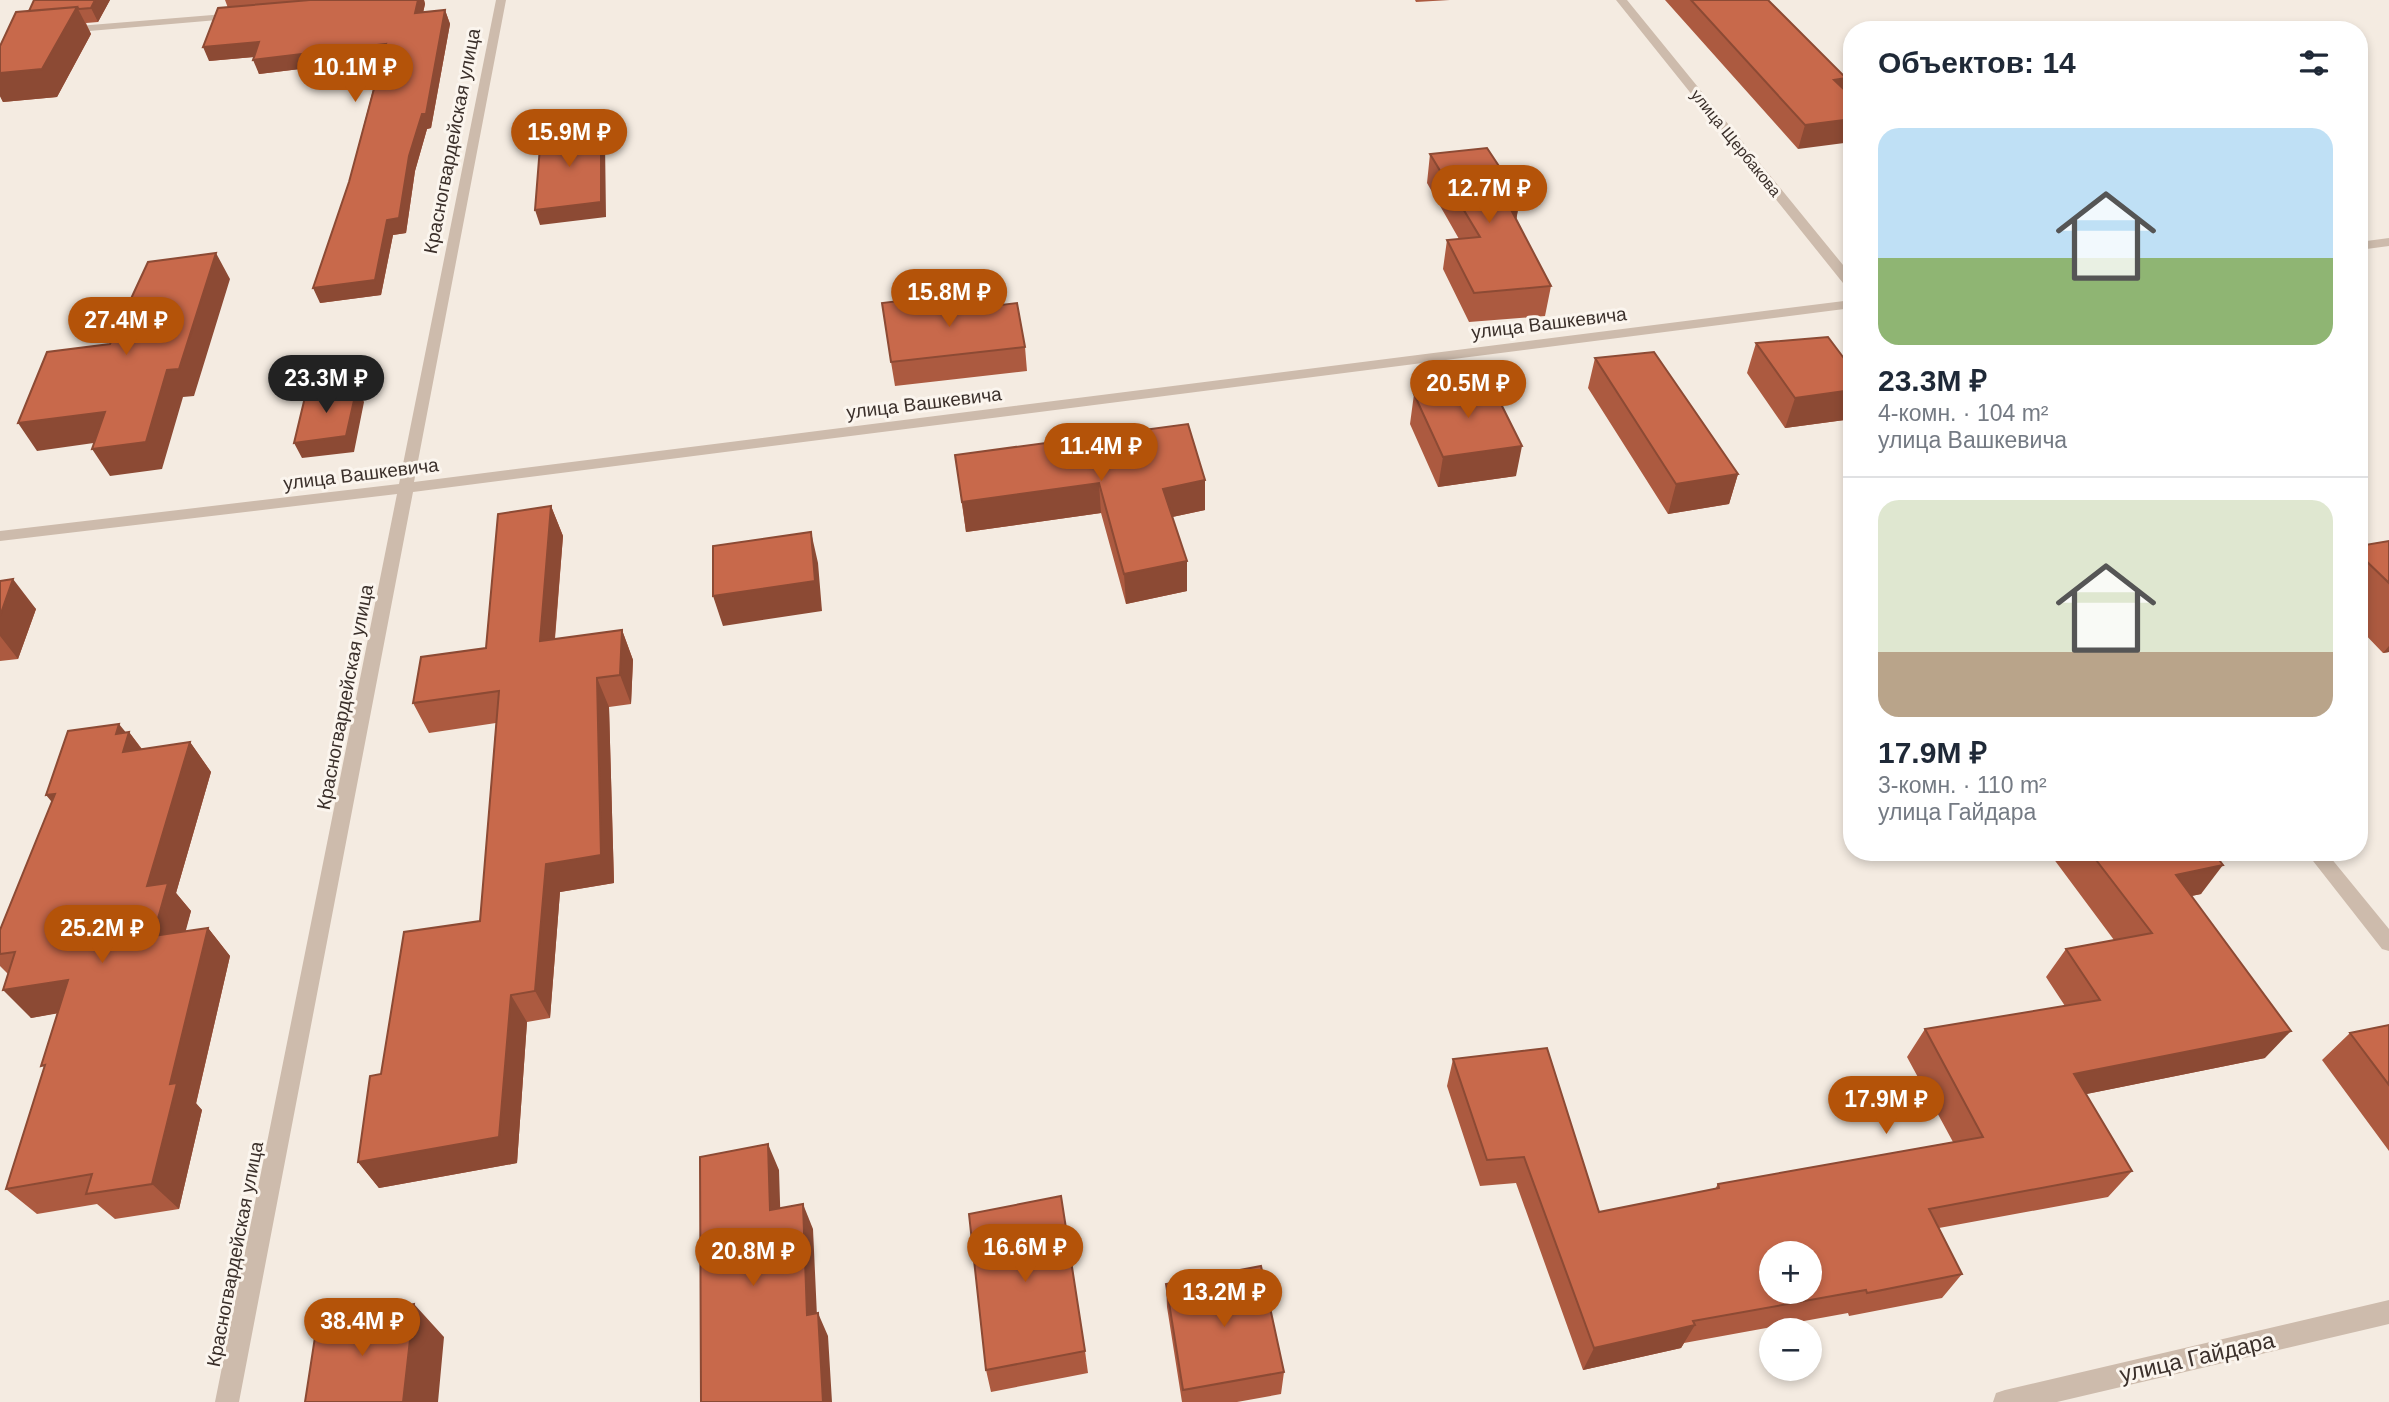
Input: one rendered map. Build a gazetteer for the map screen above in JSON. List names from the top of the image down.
{
  "streets": {
    "street": [
      "Красногвардейская улица",
      "улица Щербакова",
      "улица Вашкевича",
      "улица Гайдара"
    ]
  },
  "crossings": [
    ["Красногвардейская улица", "улица Вашкевича"]
  ],
  "page": {
    "heading": "Объектов: 14",
    "price": [
      "10.1M ₽",
      "15.9M ₽",
      "12.7M ₽",
      "15.8M ₽",
      "27.4M ₽",
      "23.3M ₽",
      "20.5M ₽",
      "11.4M ₽",
      "25.2M ₽",
      "17.9M ₽",
      "16.6M ₽",
      "20.8M ₽",
      "13.2M ₽",
      "38.4M ₽"
    ],
    "list": [
      {
        "name": "23.3M ₽",
        "note": "4-комн. · 104 m² · улица Вашкевича"
      },
      {
        "name": "17.9M ₽",
        "note": "3-комн. · 110 m² · улица Гайдара"
      }
    ],
    "map_buttons": ["+", "−"]
  }
}
